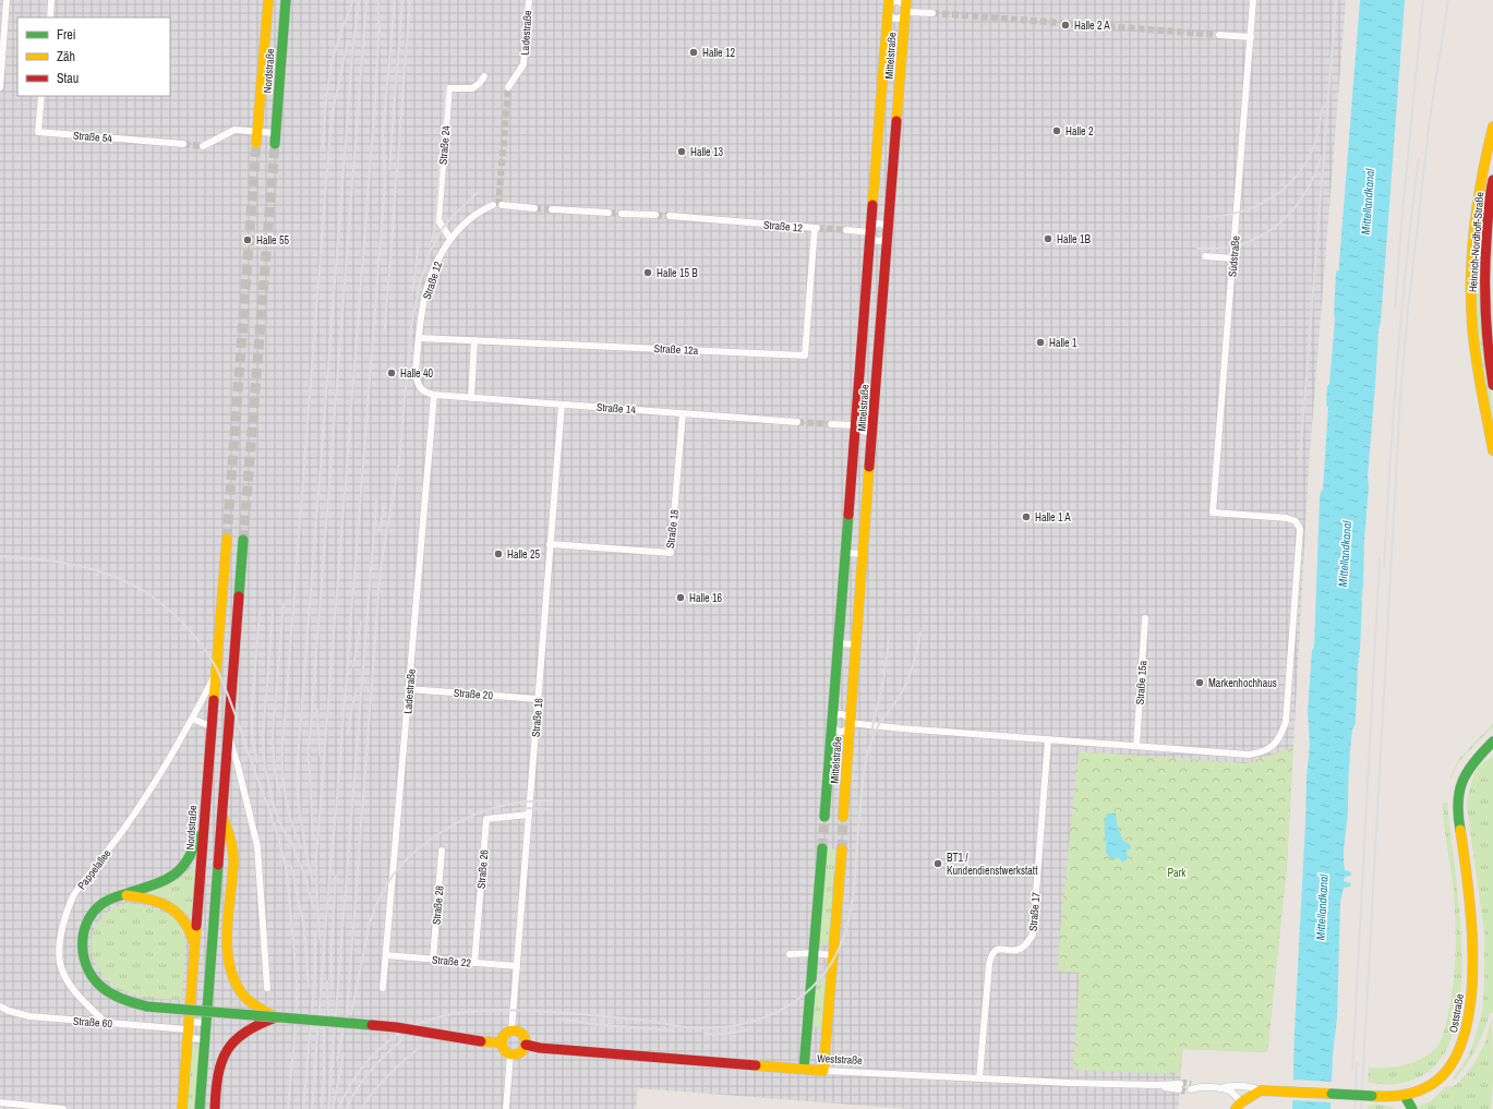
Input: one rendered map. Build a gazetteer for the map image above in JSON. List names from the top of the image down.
{
  "streets": {
    "street": [
      "Ladestraße",
      "Mittelstraße",
      "Nordstraße",
      "Straße 54",
      "Straße 24",
      "Straße 12",
      "Heinrich-Nordhoff-Straße",
      "Südstraße",
      "Straße 12a",
      "Straße 14",
      "Straße 18",
      "Straße 15a",
      "Straße 20",
      "Straße 16",
      "Pappelallee",
      "Straße 26",
      "Straße 28",
      "Straße 17",
      "Straße 22",
      "Oststraße",
      "Straße 60",
      "Weststraße"
    ]
  },
  "crossings": [
    ["Ladestraße", "Straße 12"],
    ["Ladestraße", "Straße 14"],
    ["Ladestraße", "Straße 20"],
    ["Ladestraße", "Straße 22"],
    ["Nordstraße", "Pappelallee"],
    ["Nordstraße", "Straße 60"],
    ["Straße 24", "Straße 12"],
    ["Straße 12", "Straße 12a"],
    ["Straße 12", "Straße 14"],
    ["Südstraße", "Straße 15a"],
    ["Straße 14", "Straße 18"],
    ["Straße 14", "Straße 16"],
    ["Straße 18", "Straße 16"],
    ["Straße 20", "Straße 16"],
    ["Straße 16", "Straße 26"],
    ["Straße 16", "Straße 22"],
    ["Straße 16", "Weststraße"],
    ["Pappelallee", "Straße 60"],
    ["Straße 26", "Straße 22"],
    ["Straße 28", "Straße 22"],
    ["Straße 17", "Weststraße"]
  ],
  "water": ["Mittellandkanal"],
  "parks": ["Park"],
  "places": [
    "Halle 2 A",
    "Halle 12",
    "Halle 2",
    "Halle 13",
    "Halle 1B",
    "Halle 55",
    "Halle 15 B",
    "Halle 1",
    "Halle 40",
    "Halle 1 A",
    "Halle 25",
    "Halle 16",
    "Markenhochhaus",
    "BT1 / Kundendienstwerkstatt"
  ],
  "legend": ["Frei", "Zäh", "Stau"]
}
